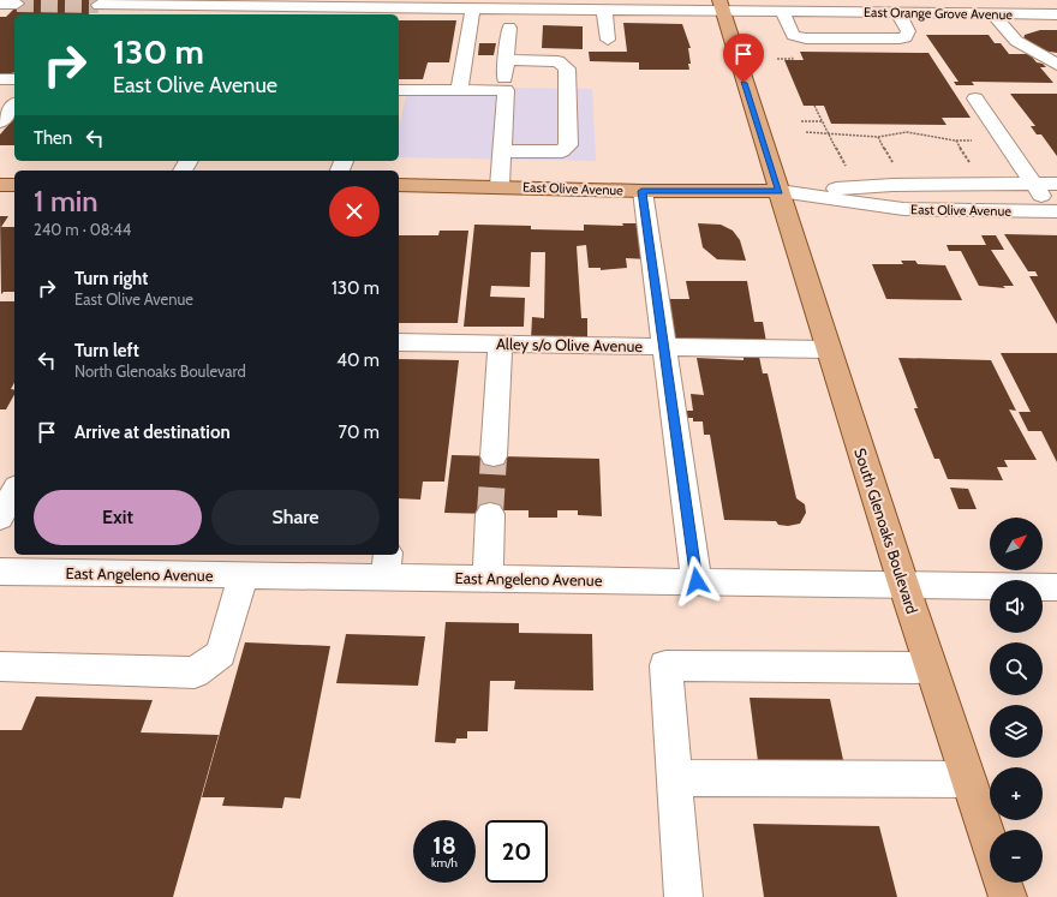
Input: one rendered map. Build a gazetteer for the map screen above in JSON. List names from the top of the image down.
{
  "streets": {
    "main road": ["East Olive Avenue", "South Glenoaks Boulevard"],
    "street": ["East Orange Grove Avenue", "Alley s/o Olive Avenue", "East Angeleno Avenue"]
  },
  "crossings": [
    ["East Orange Grove Avenue", "South Glenoaks Boulevard"],
    ["East Olive Avenue", "South Glenoaks Boulevard"],
    ["Alley s/o Olive Avenue", "South Glenoaks Boulevard"],
    ["South Glenoaks Boulevard", "East Angeleno Avenue"]
  ],
  "north": "top right",
  "page": {
    "turn": ["130 m", "East Olive Avenue"],
    "then": "Then",
    "heading": ["1 min", "240 m · 08:44"],
    "list": [
      {
        "name": "Turn right",
        "note": "East Olive Avenue",
        "value": "130 m"
      },
      {
        "name": "Turn left",
        "note": "North Glenoaks Boulevard",
        "value": "40 m"
      },
      {
        "name": "Arrive at destination",
        "value": "70 m"
      }
    ],
    "buttons": ["Exit", "Share"],
    "map_buttons": ["+", "−"],
    "speed": "18 km/h",
    "limit": "20"
  }
}
